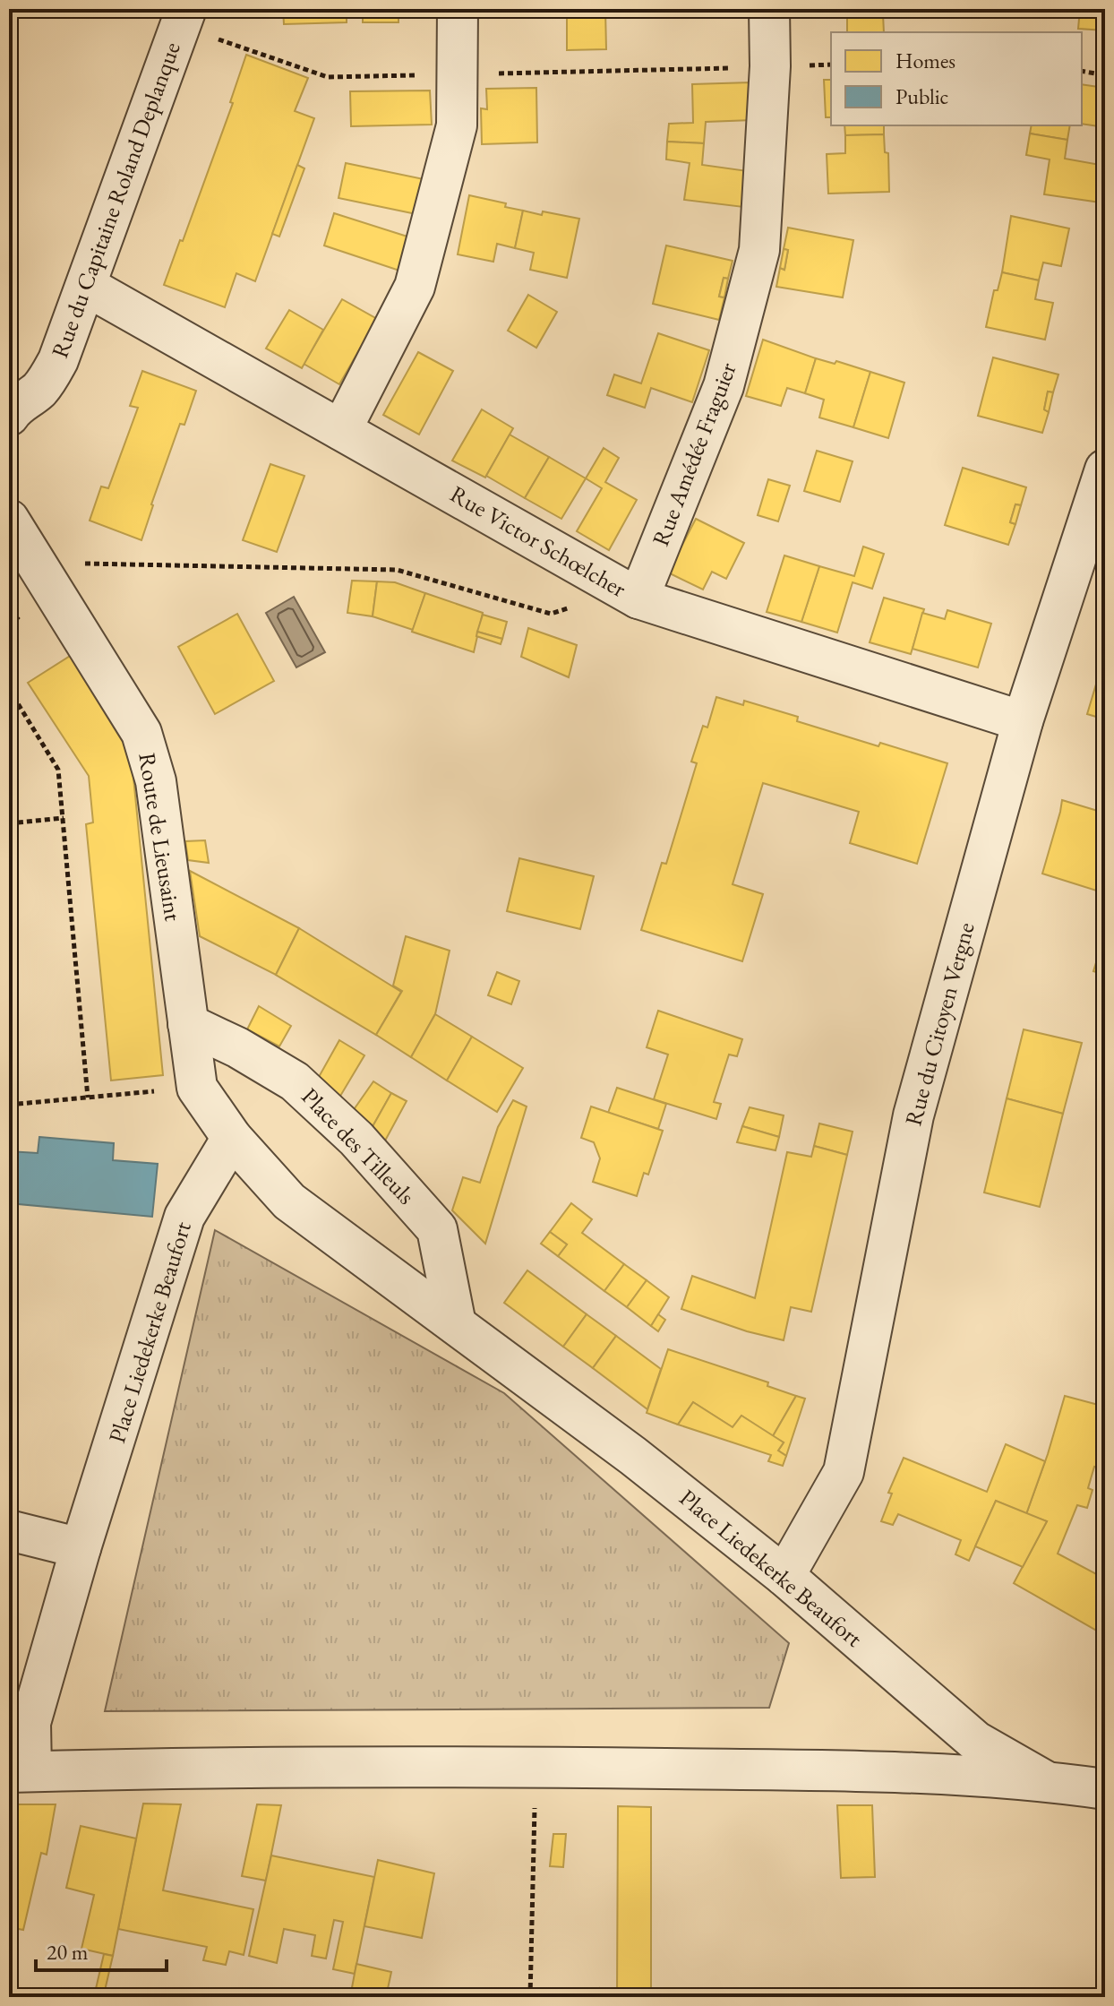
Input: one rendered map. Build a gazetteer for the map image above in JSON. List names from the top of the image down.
{
  "streets": {
    "street": [
      "Rue du Capitaine Roland Deplanque",
      "Rue Amédée Fraguier",
      "Rue Victor Schœlcher",
      "Route de Lieusaint",
      "Rue du Citoyen Vergne",
      "Place des Tilleuls",
      "Place Liedekerke Beaufort"
    ]
  },
  "crossings": [
    ["Rue du Capitaine Roland Deplanque", "Rue Victor Schœlcher"],
    ["Rue Amédée Fraguier", "Rue Victor Schœlcher"],
    ["Rue Victor Schœlcher", "Rue du Citoyen Vergne"],
    ["Route de Lieusaint", "Place des Tilleuls"],
    ["Route de Lieusaint", "Place Liedekerke Beaufort"],
    ["Rue du Citoyen Vergne", "Place Liedekerke Beaufort"],
    ["Place des Tilleuls", "Place Liedekerke Beaufort"]
  ],
  "legend": ["Homes", "Public"],
  "scale_bar": "20 m"
}
